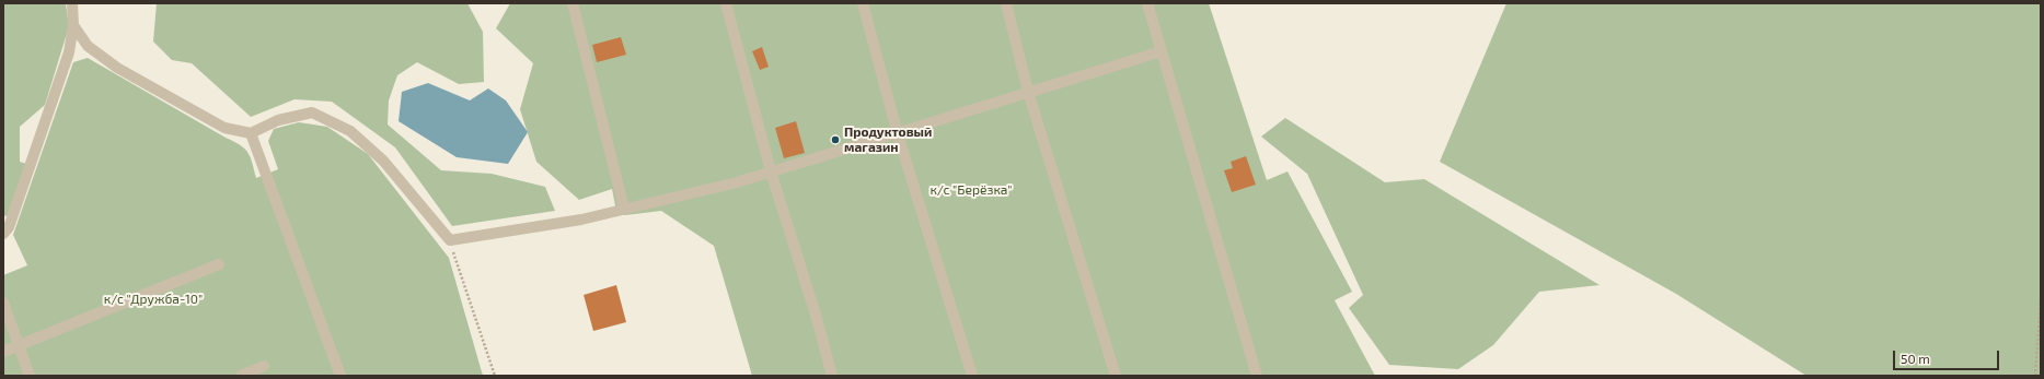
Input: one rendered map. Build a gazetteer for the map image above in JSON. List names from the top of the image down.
{
  "parks": ["к/с \"Берёзка\"", "к/с \"Дружба-10\""],
  "places": ["Продуктовый магазин"],
  "scale_bar": "50 m"
}
